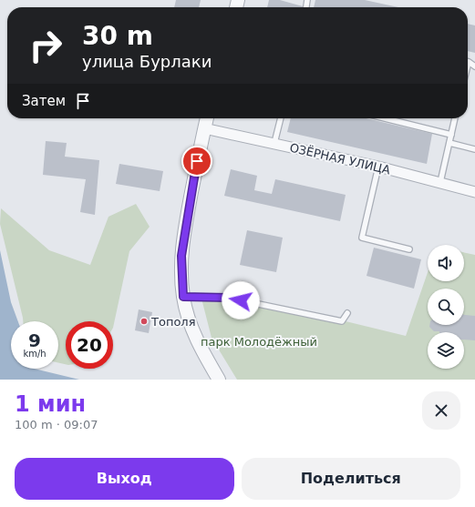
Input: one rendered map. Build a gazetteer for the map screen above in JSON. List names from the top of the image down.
{
  "streets": {
    "street": ["ОЗЁРНАЯ УЛИЦА"]
  },
  "parks": ["парк Молодёжный"],
  "places": ["Тополя"],
  "page": {
    "turn": ["30 m", "улица Бурлаки"],
    "then": "Затем",
    "speed": "9 km/h",
    "limit": "20",
    "heading": ["1 мин", "100 m · 09:07"],
    "buttons": ["Выход", "Поделиться"]
  }
}
